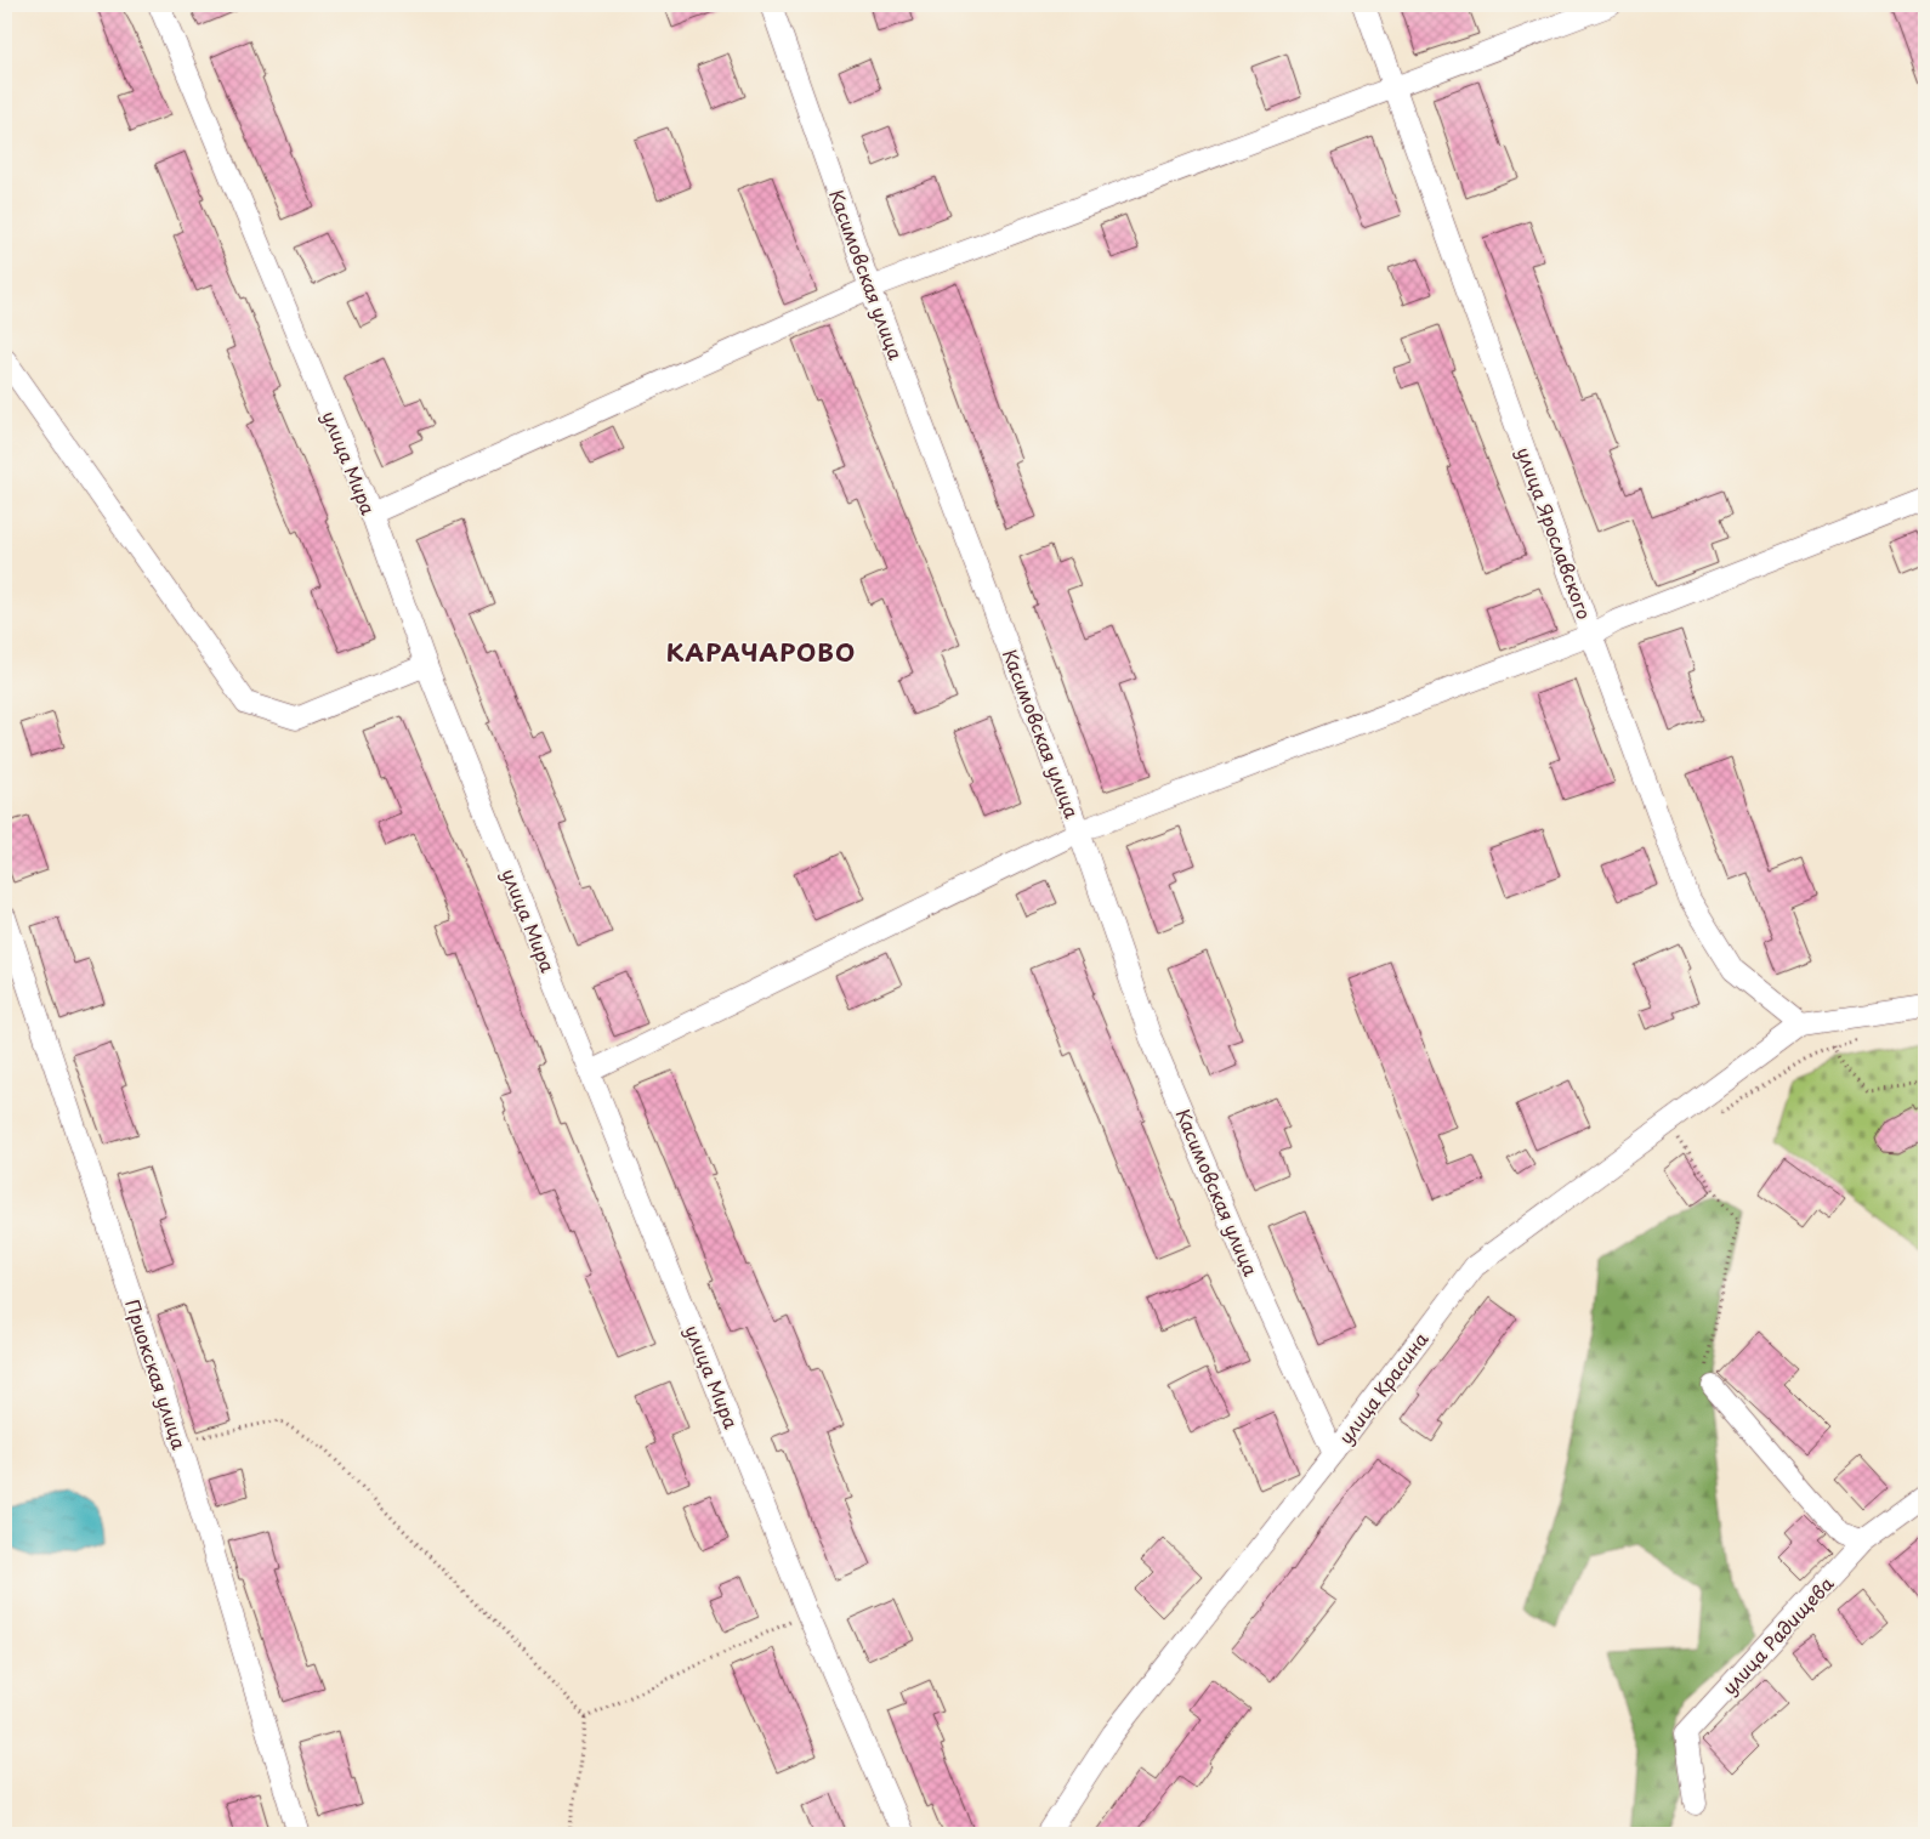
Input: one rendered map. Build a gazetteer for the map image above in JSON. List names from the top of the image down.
{
  "streets": {
    "street": [
      "Касимовская улица",
      "улица Мира",
      "улица Ярославского",
      "Приокская улица",
      "улица Красина",
      "улица Радищева"
    ]
  },
  "crossings": [
    ["Касимовская улица", "улица Красина"],
    ["улица Ярославского", "улица Красина"]
  ],
  "districts": ["КАРАЧАРОВО"]
}
